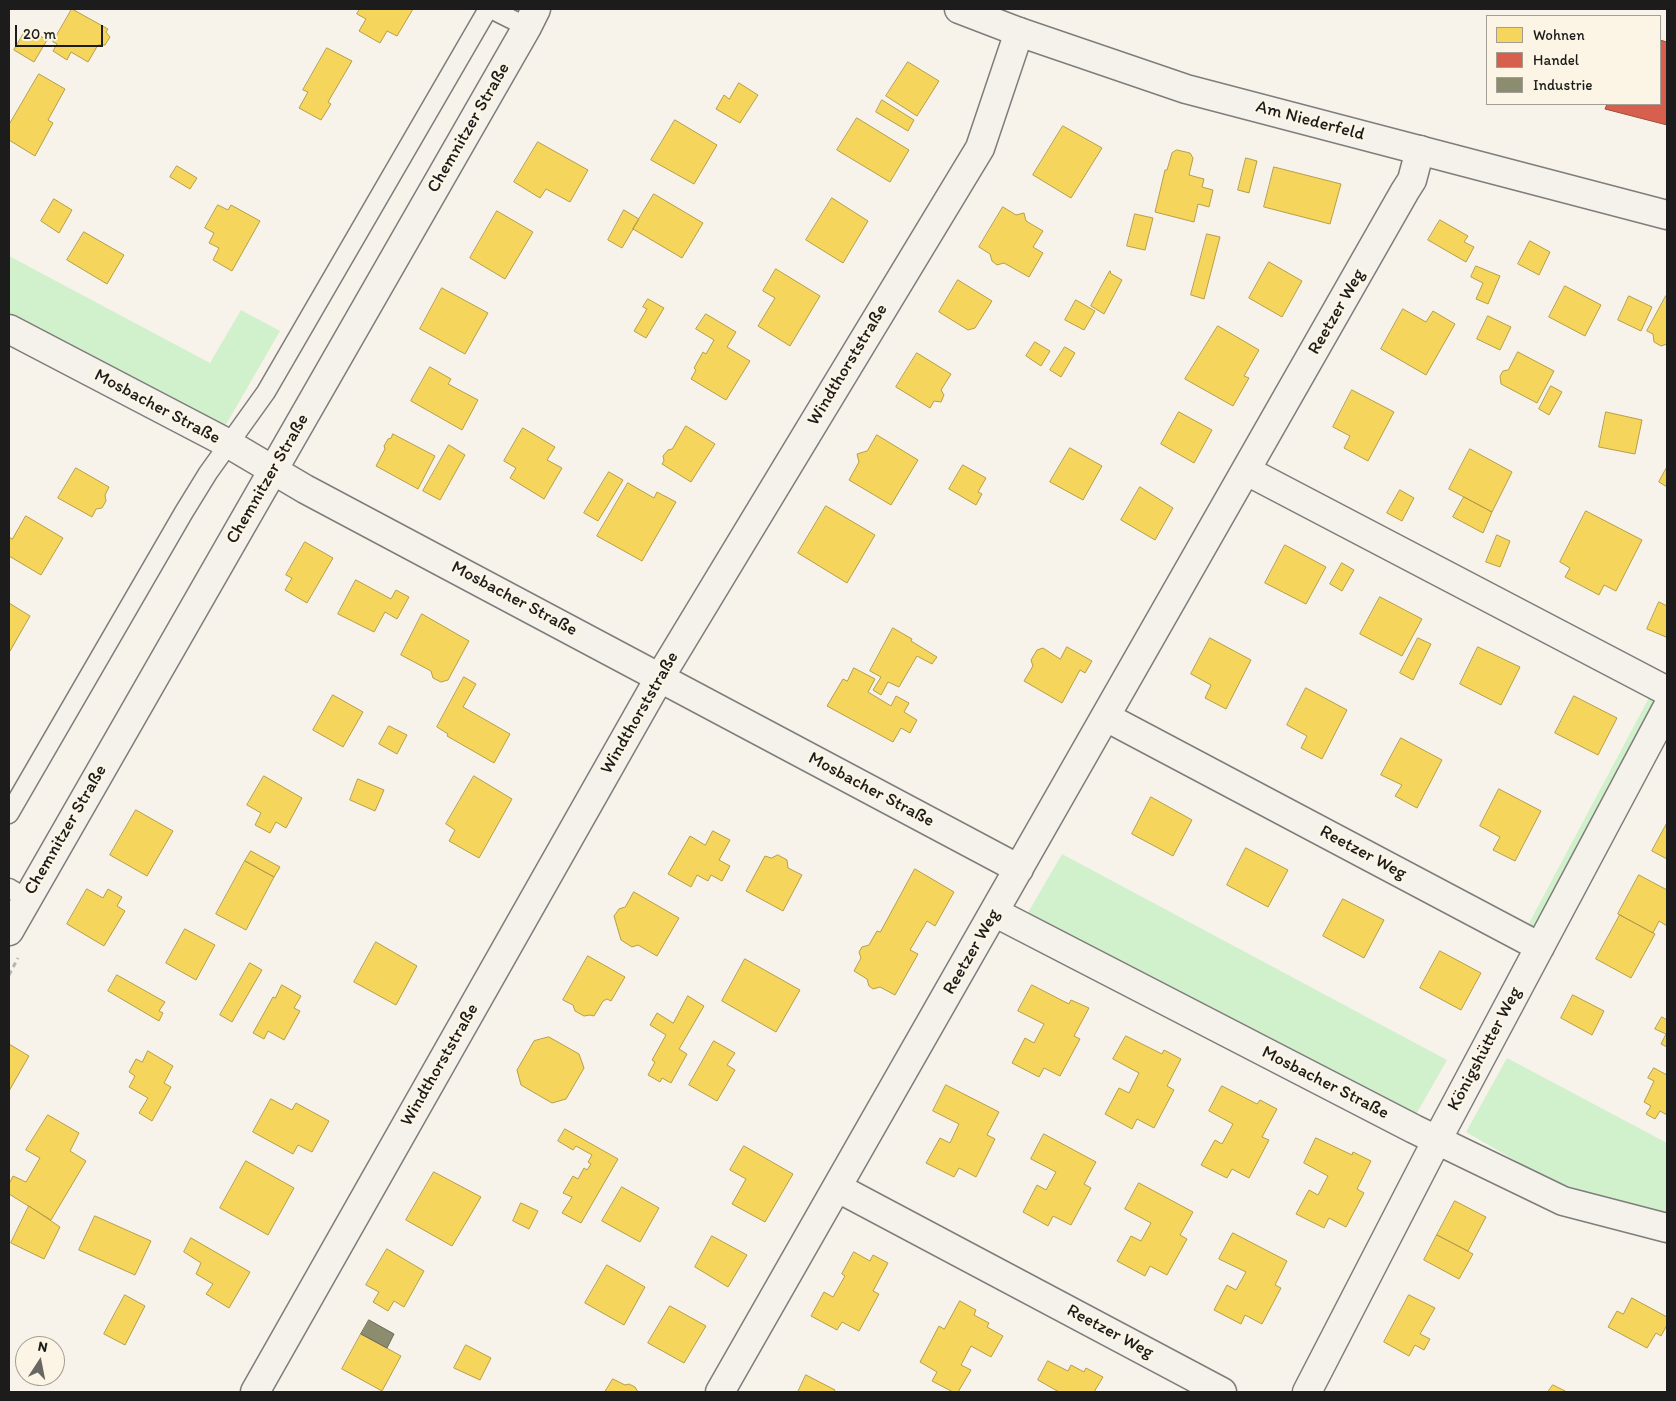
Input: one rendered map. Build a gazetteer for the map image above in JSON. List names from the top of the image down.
{
  "streets": {
    "street": [
      "Am Niederfeld",
      "Chemnitzer Straße",
      "Reetzer Weg",
      "Windthorststraße",
      "Mosbacher Straße",
      "Königshütter Weg"
    ]
  },
  "crossings": [
    ["Am Niederfeld", "Reetzer Weg"],
    ["Am Niederfeld", "Windthorststraße"],
    ["Chemnitzer Straße", "Mosbacher Straße"],
    ["Reetzer Weg", "Mosbacher Straße"],
    ["Reetzer Weg", "Königshütter Weg"],
    ["Windthorststraße", "Mosbacher Straße"],
    ["Mosbacher Straße", "Königshütter Weg"]
  ],
  "legend": ["Wohnen", "Handel", "Industrie"],
  "scale_bar": "20 m",
  "north": "top"
}
